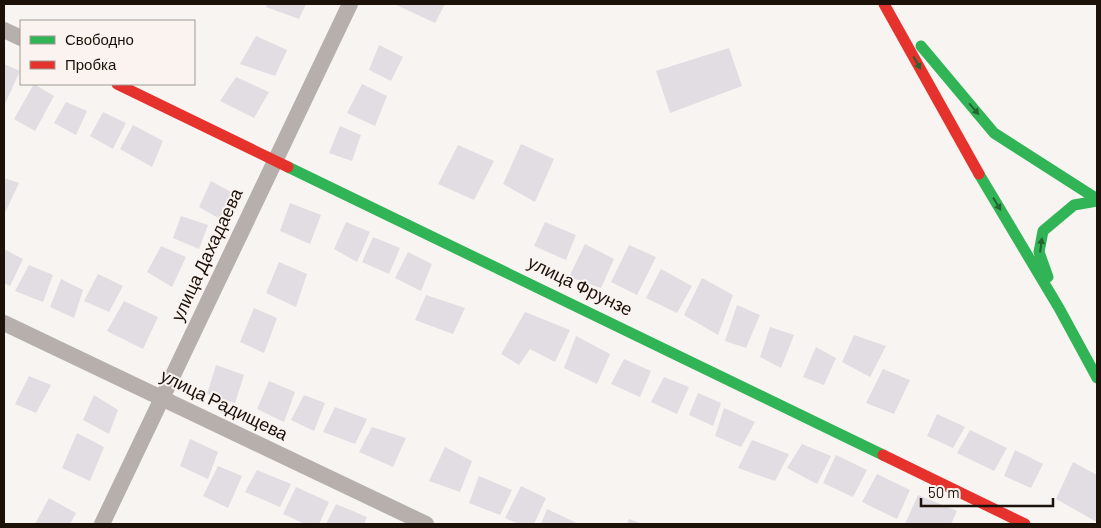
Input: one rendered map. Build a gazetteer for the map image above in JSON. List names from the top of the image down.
{
  "streets": {
    "street": ["улица Дахадаева", "улица Фрунзе", "улица Радищева"]
  },
  "crossings": [
    ["улица Дахадаева", "улица Фрунзе"],
    ["улица Дахадаева", "улица Радищева"]
  ],
  "legend": ["Свободно", "Пробка"],
  "scale_bar": "50 m"
}
